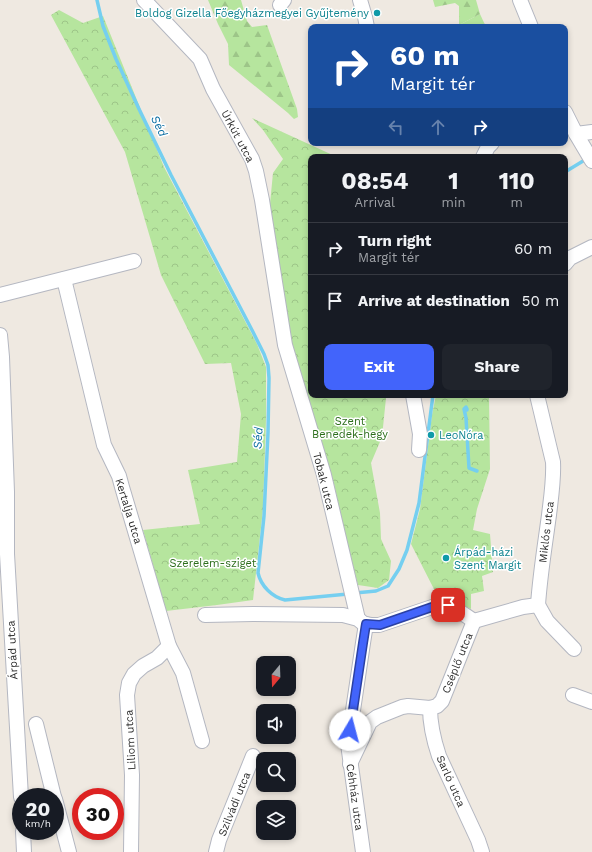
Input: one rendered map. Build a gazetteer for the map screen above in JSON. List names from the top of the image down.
{
  "streets": {
    "street": [
      "Úrkút utca",
      "Tobak utca",
      "Kertalja utca",
      "Miklós utca",
      "Árpád utca",
      "Cséplő utca",
      "Liliom utca",
      "Sarló utca",
      "Céhház utca",
      "Szilvádi utca"
    ]
  },
  "crossings": [
    ["Úrkút utca", "Tobak utca"],
    ["Tobak utca", "Céhház utca"],
    ["Kertalja utca", "Liliom utca"],
    ["Cséplő utca", "Sarló utca"]
  ],
  "water": ["Séd"],
  "parks": ["Szent Benedek-hegy", "Szerelem-sziget"],
  "places": ["Boldog Gizella Főegyházmegyei Gyűjtemény", "LeoNóra", "Árpád-házi Szent Margit"],
  "north": "bottom",
  "page": {
    "turn": ["60 m", "Margit tér"],
    "eta": [
      "08:54",
      "Arrival",
      "1",
      "min",
      "110",
      "m"
    ],
    "list": [
      {
        "name": "Turn right",
        "note": "Margit tér",
        "value": "60 m"
      },
      {
        "name": "Arrive at destination",
        "value": "50 m"
      }
    ],
    "buttons": ["Exit", "Share"],
    "speed": "20 km/h",
    "limit": "30"
  }
}
